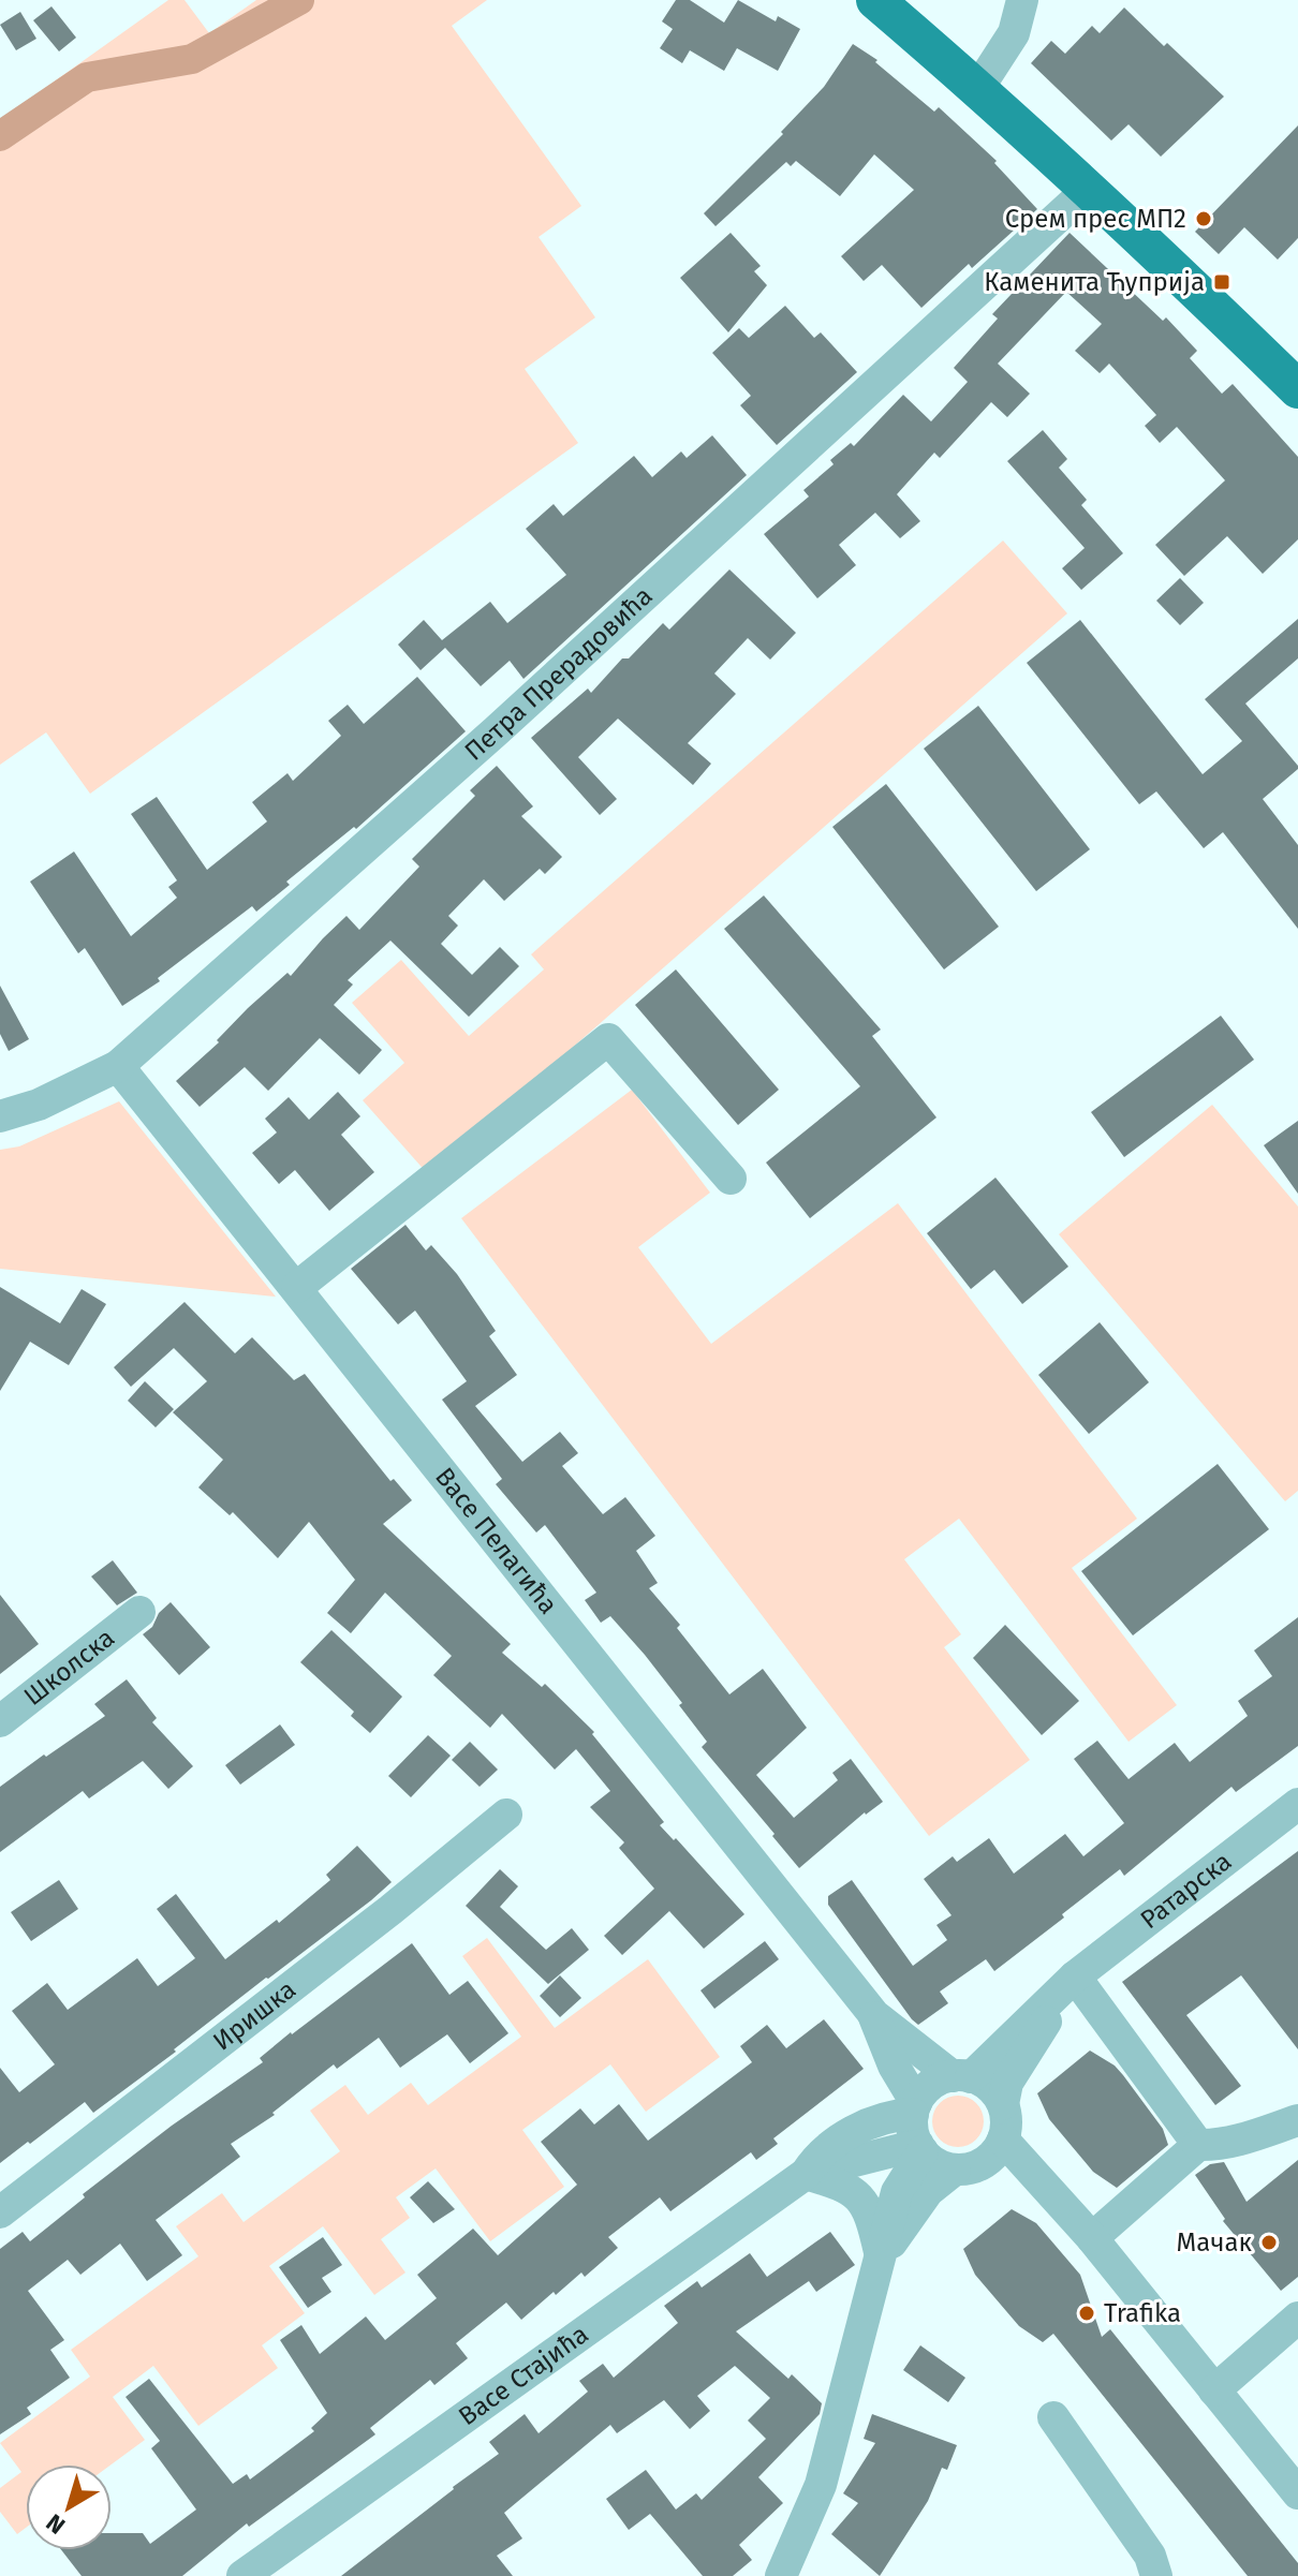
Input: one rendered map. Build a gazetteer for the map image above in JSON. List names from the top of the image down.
{
  "streets": {
    "street": [
      "Петра Прерадовића",
      "Васе Пелагића",
      "Школска",
      "Ратарска",
      "Иришка",
      "Васе Стајића"
    ]
  },
  "crossings": [
    ["Петра Прерадовића", "Васе Пелагића"],
    ["Васе Пелагића", "Ратарска"],
    ["Васе Пелагића", "Васе Стајића"],
    ["Ратарска", "Васе Стајића"]
  ],
  "places": {
    "other": ["Срем прес МП2", "Мачак", "Trafika"],
    "transit": ["Каменита Ћуприја"]
  },
  "north": "bottom left"
}
